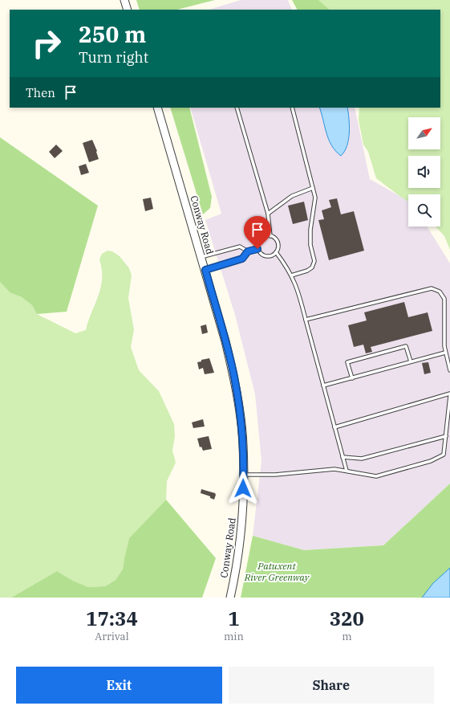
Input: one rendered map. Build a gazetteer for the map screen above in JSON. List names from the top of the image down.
{
  "streets": {
    "street": ["Conway Road"]
  },
  "parks": ["Patuxent River Greenway"],
  "north": "top right",
  "page": {
    "turn": ["250 m", "Turn right"],
    "then": "Then",
    "eta": [
      "17:34",
      "Arrival",
      "1",
      "min",
      "320",
      "m"
    ],
    "buttons": ["Exit", "Share"]
  }
}
